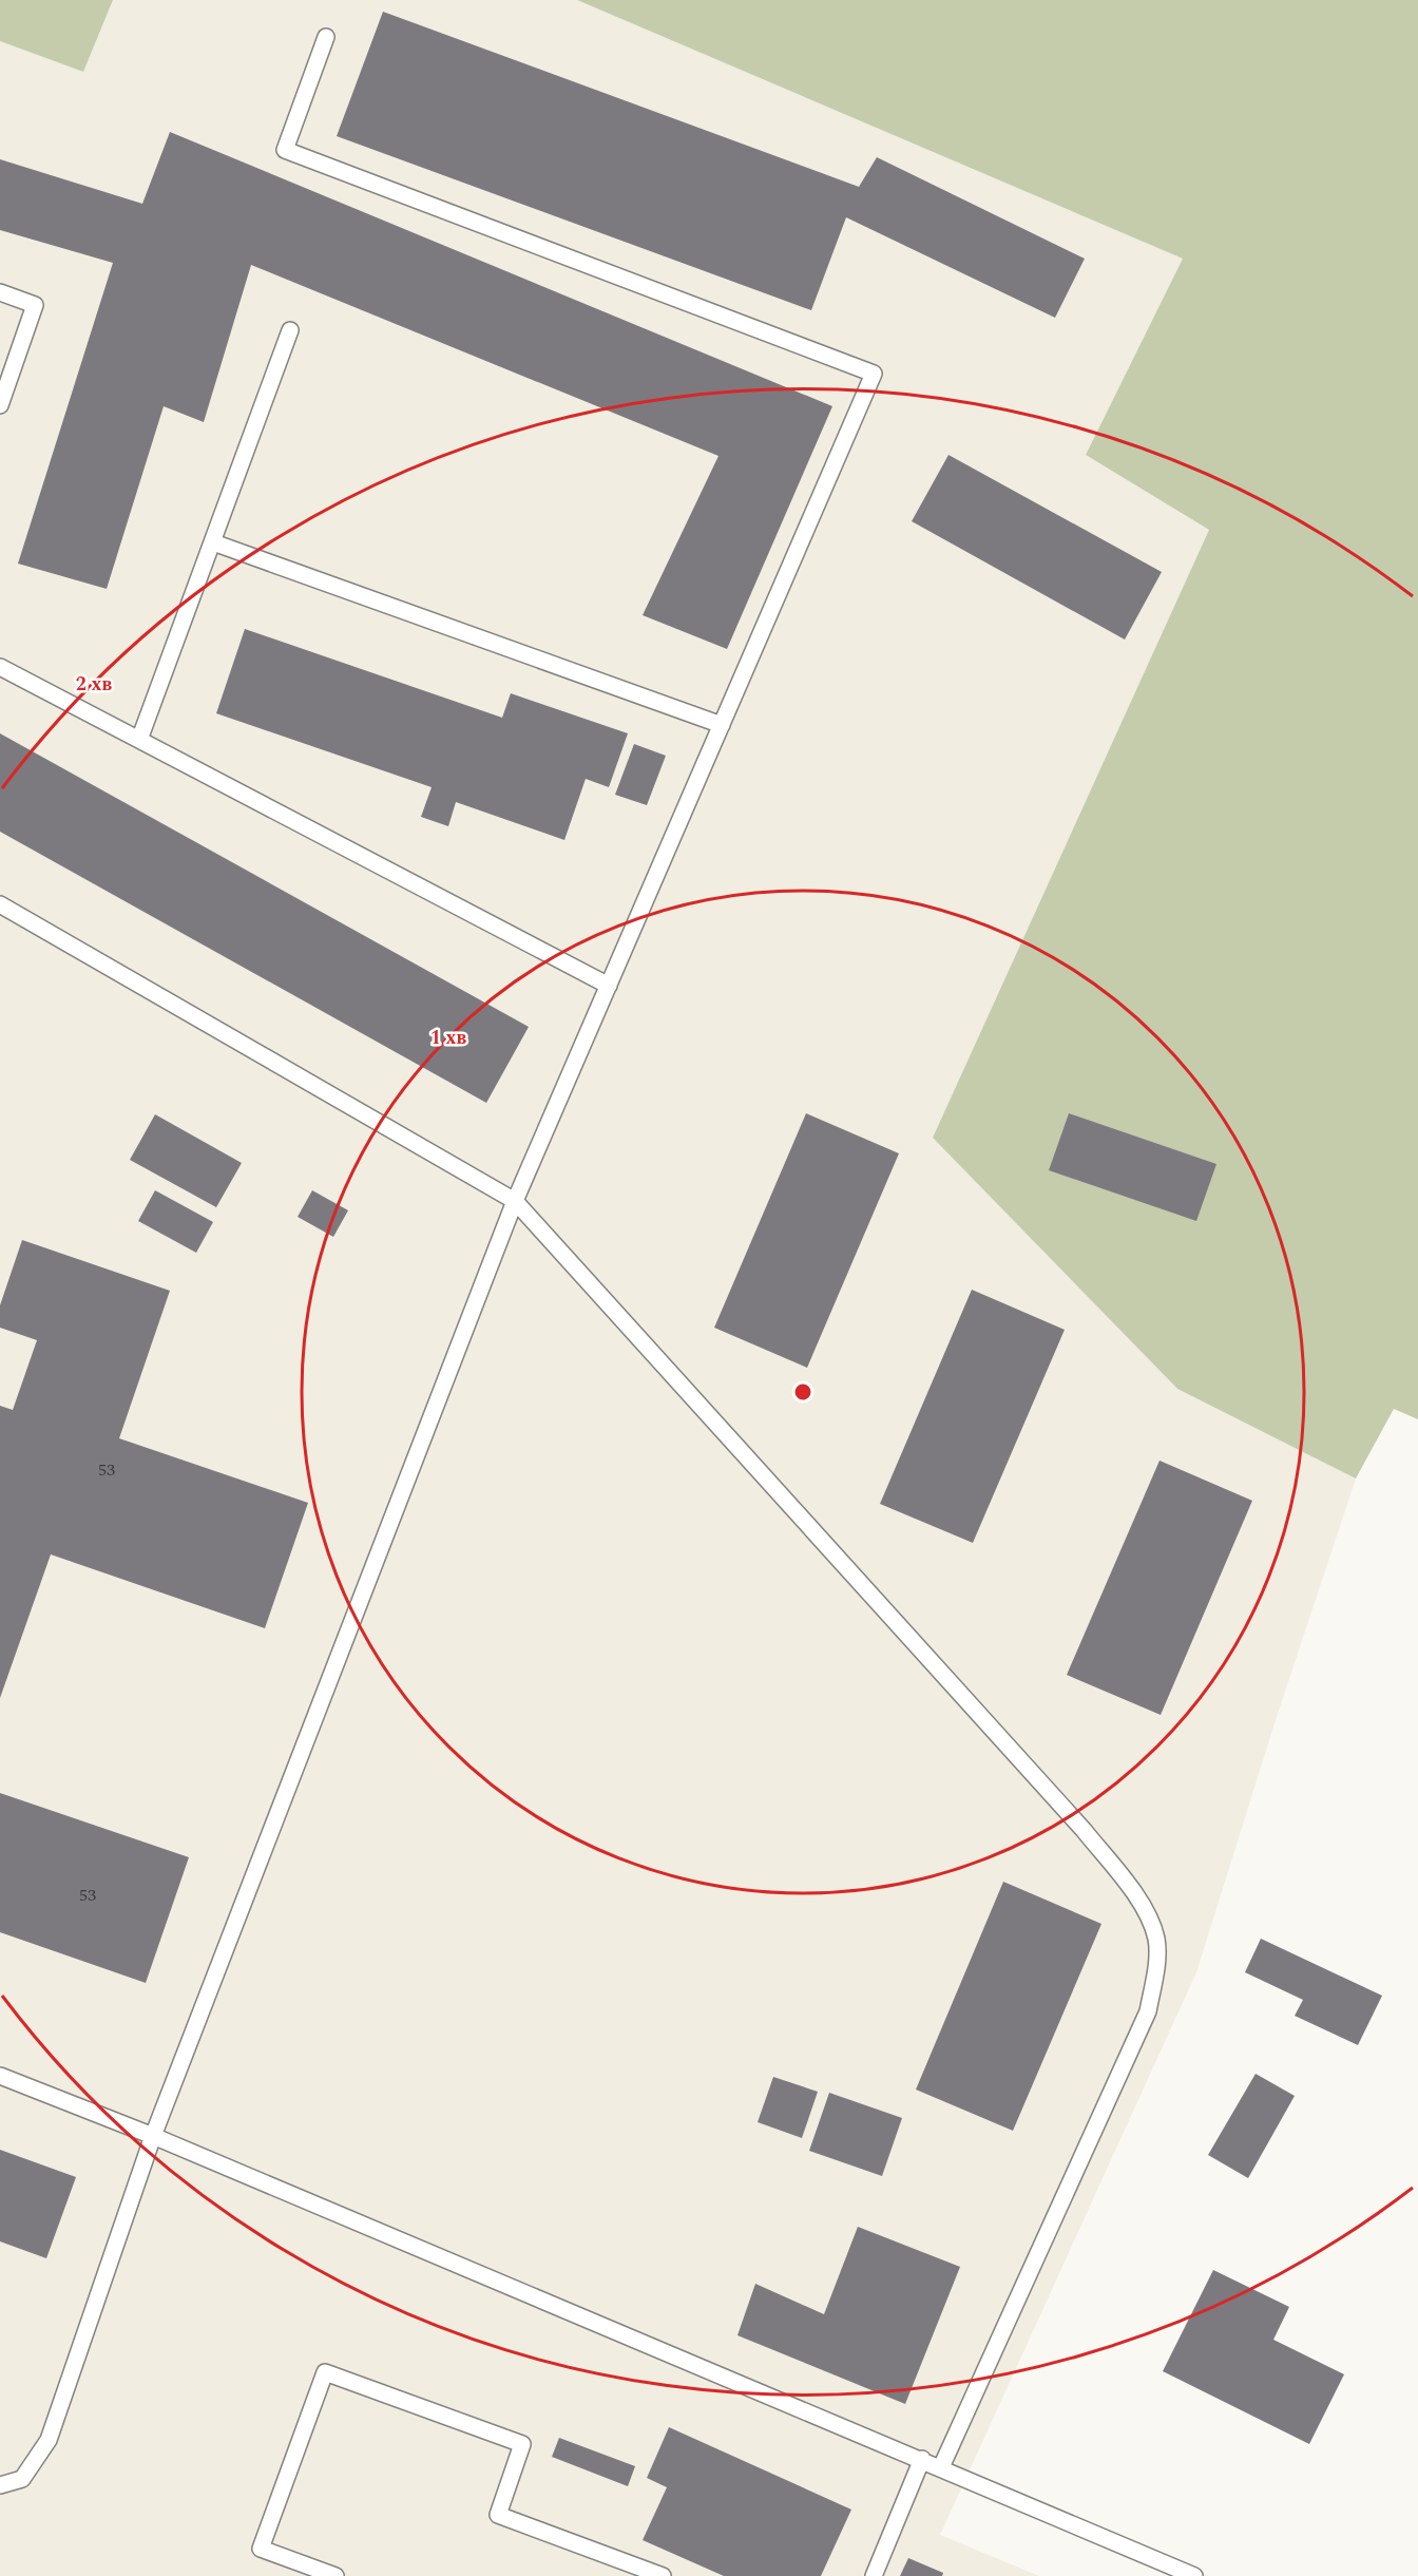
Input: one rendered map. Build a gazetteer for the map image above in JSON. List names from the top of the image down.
{
  "house_numbers": ["53", "53"],
  "rings": ["2 хв", "1 хв"]
}
